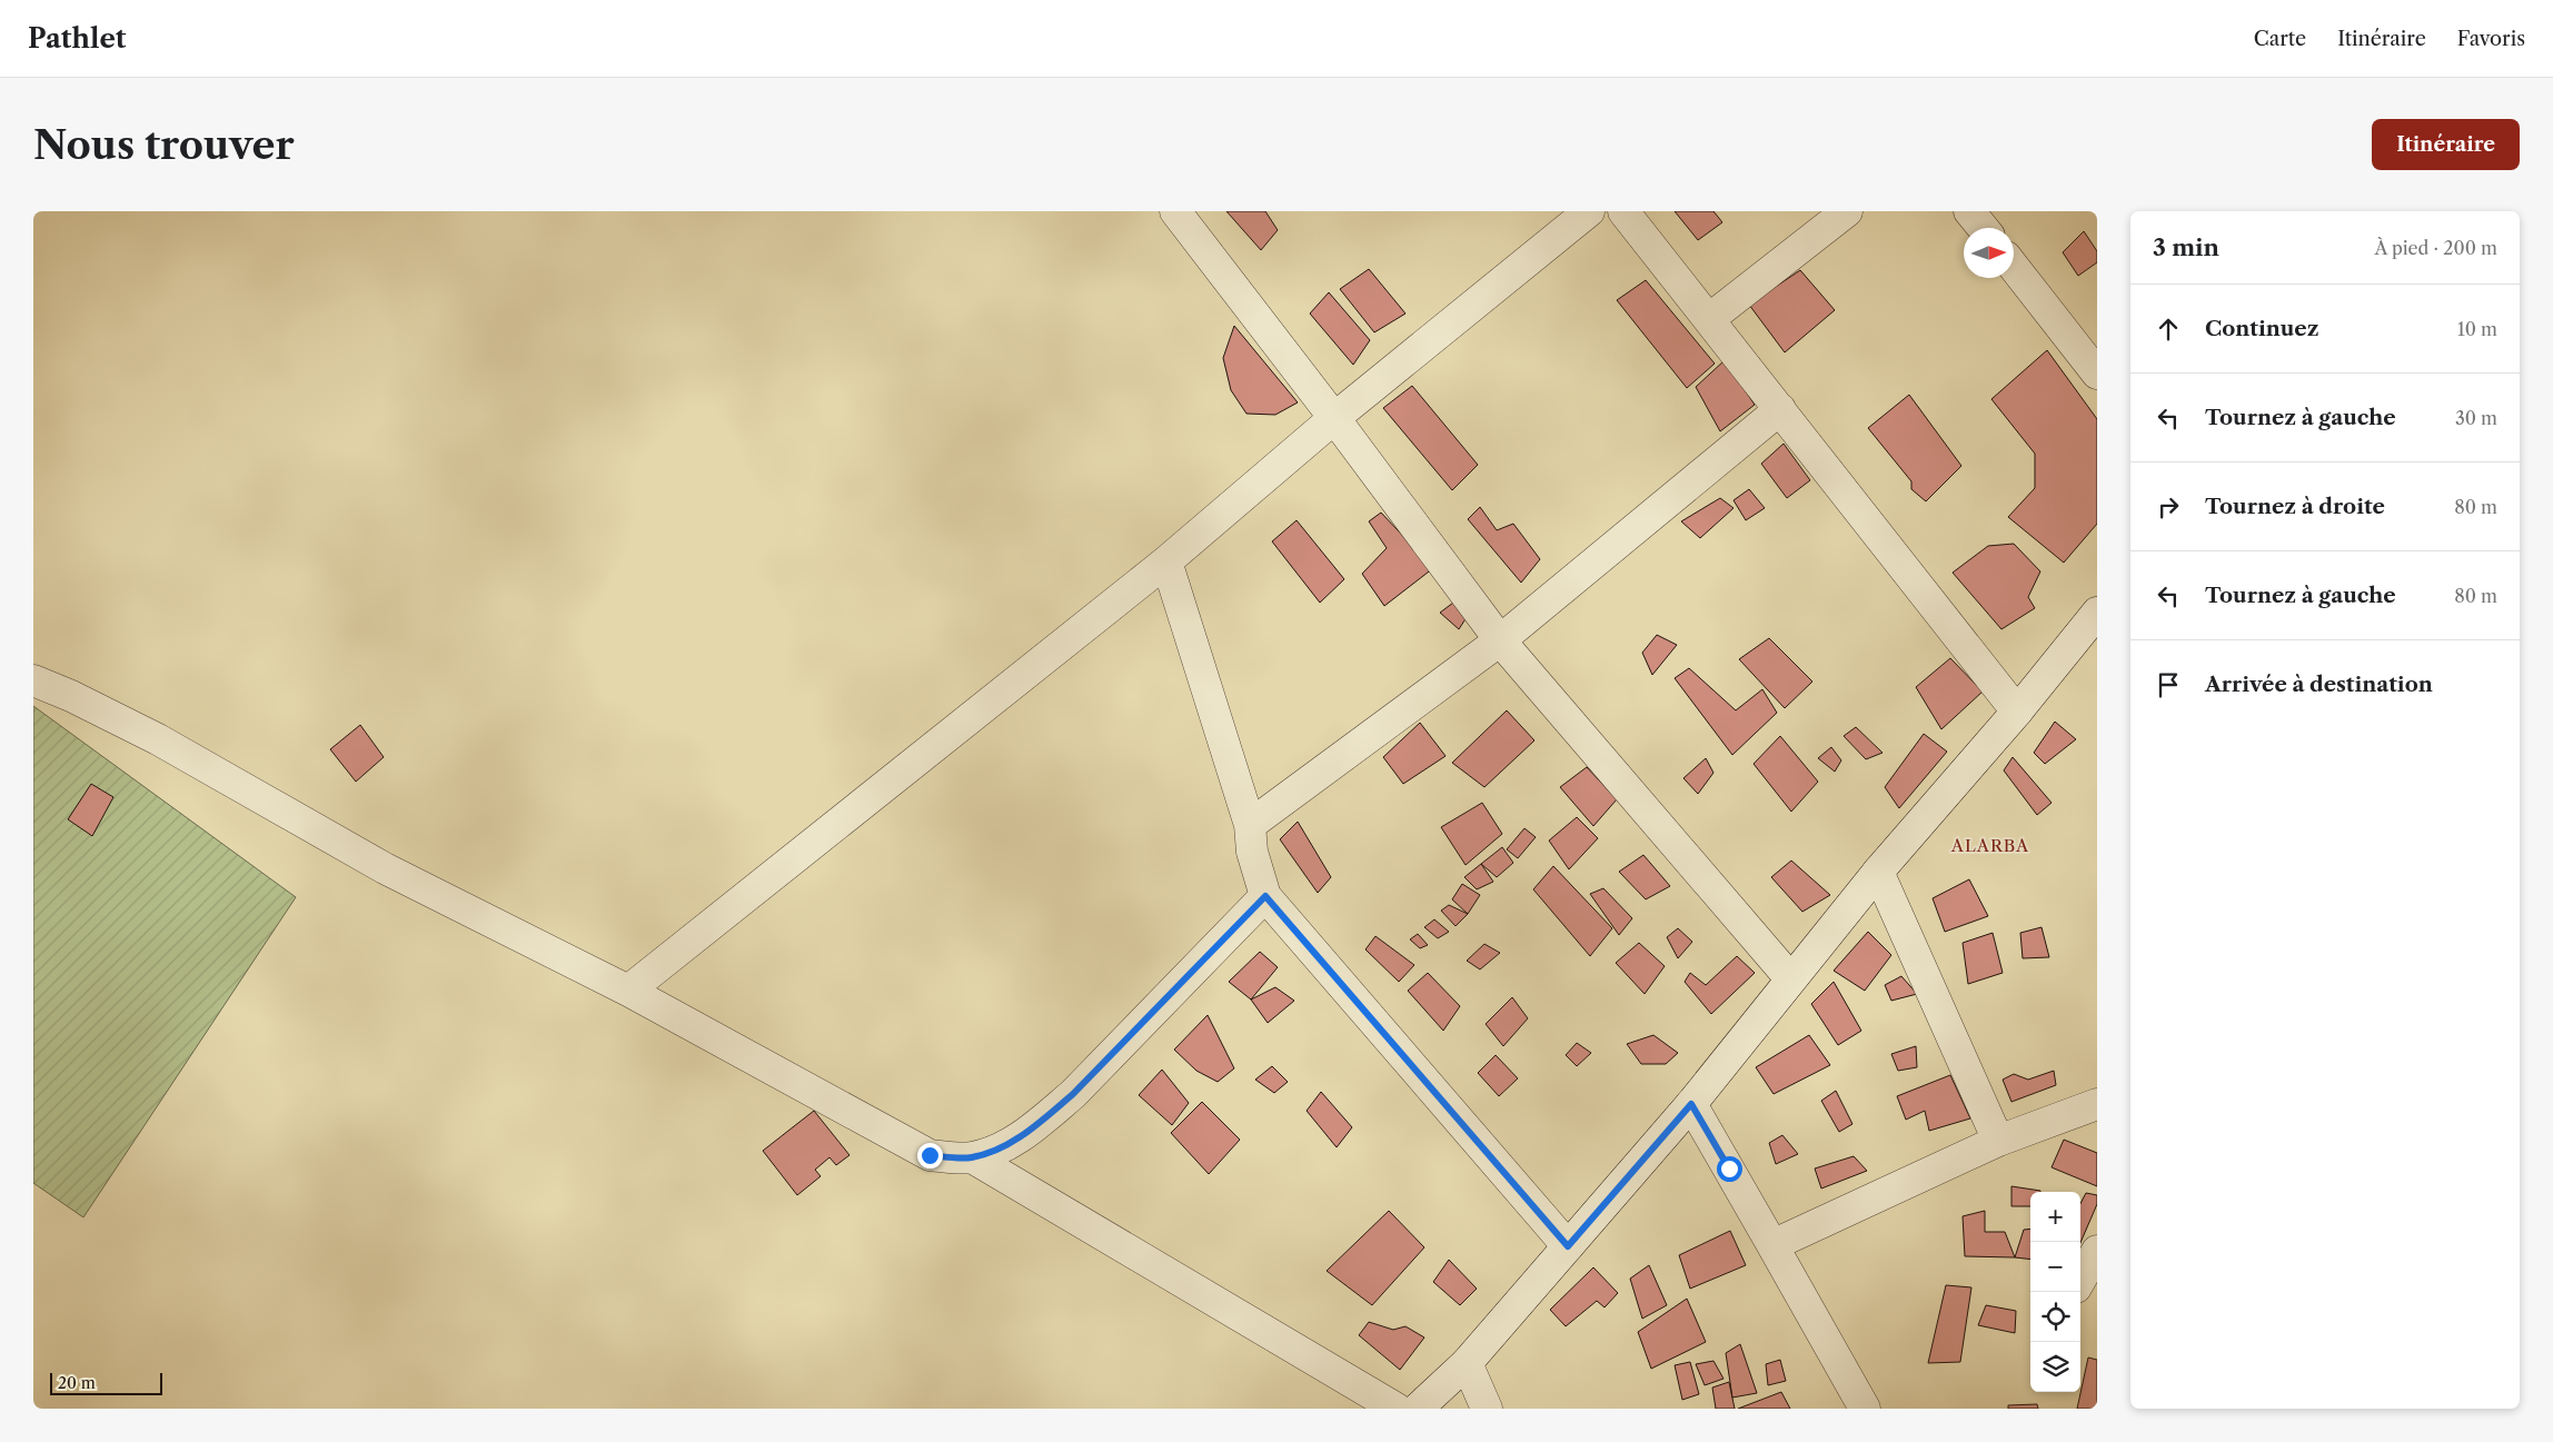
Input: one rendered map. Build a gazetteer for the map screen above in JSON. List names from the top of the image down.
{
  "districts": ["ALARBA"],
  "scale_bar": "20 m",
  "north": "right",
  "page": {
    "header": "Pathlet",
    "nav": ["Carte", "Itinéraire", "Favoris"],
    "buttons": "Itinéraire",
    "title": "Nous trouver",
    "heading": ["3 min", "À pied · 200 m"],
    "list": [
      ["Continuez", "10 m"],
      ["Tournez à gauche", "30 m"],
      ["Tournez à droite", "80 m"],
      ["Tournez à gauche", "80 m"],
      "Arrivée à destination"
    ],
    "map_buttons": ["+", "−"],
    "scale": "20 m"
  }
}
